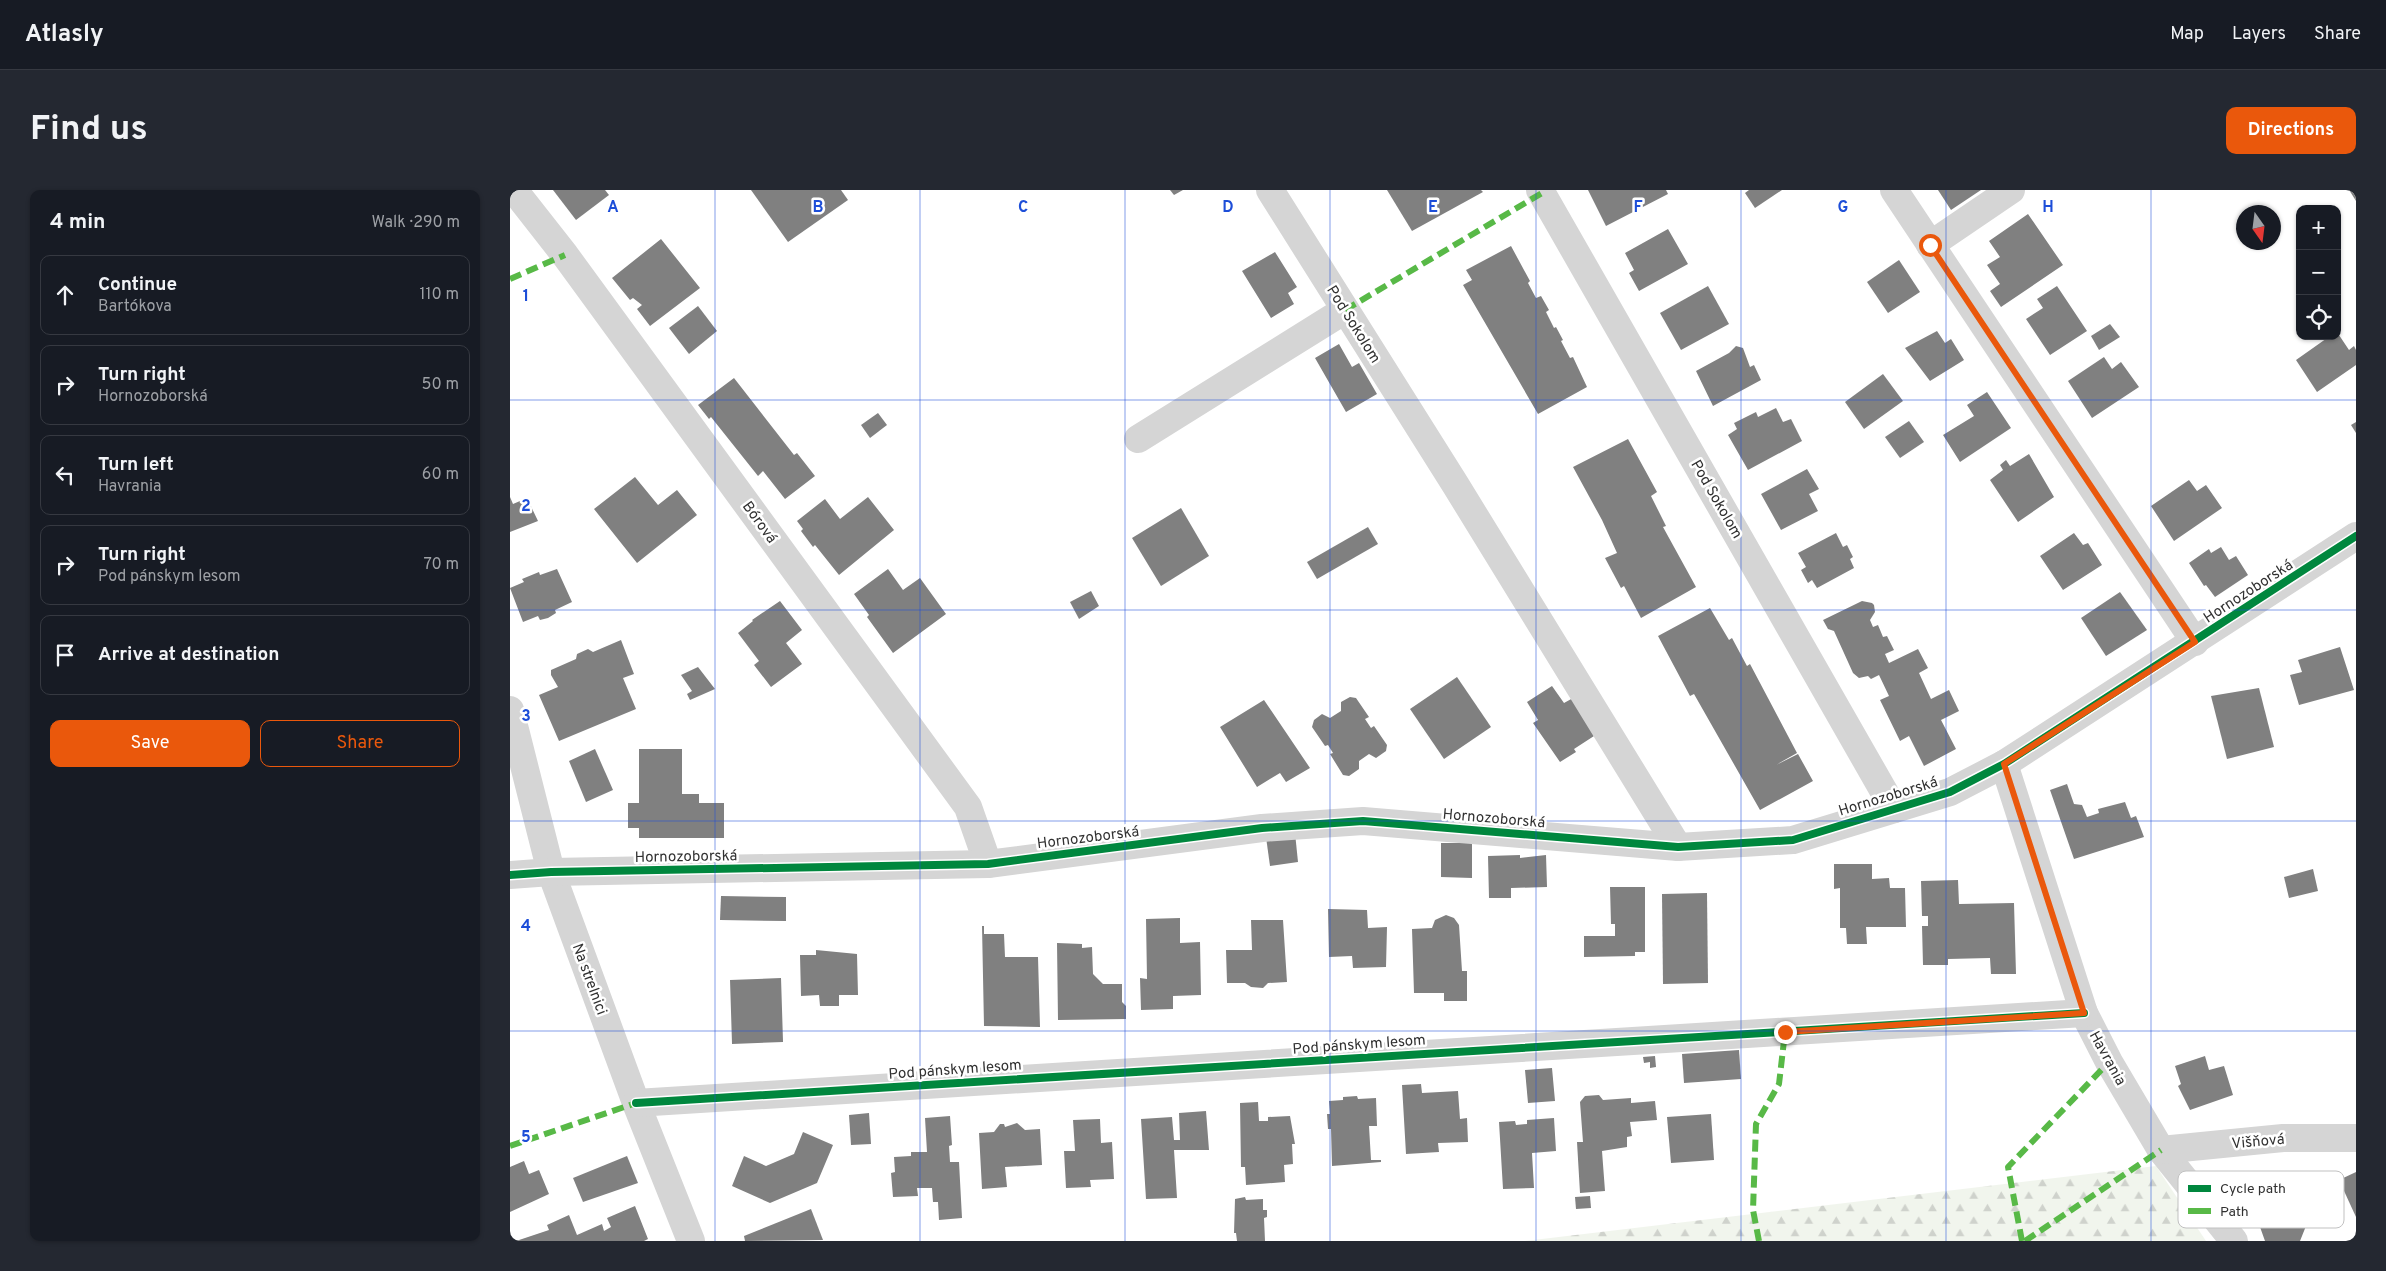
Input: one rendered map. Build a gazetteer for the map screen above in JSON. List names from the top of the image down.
{
  "streets": {
    "street": [
      "Pod Sokolom",
      "Bórová",
      "Hornozoborská",
      "Na strelnici",
      "Pod pánskym lesom",
      "Havrania",
      "Višňová"
    ]
  },
  "crossings": [
    ["Pod Sokolom", "Hornozoborská"],
    ["Bórová", "Hornozoborská"],
    ["Hornozoborská", "Na strelnici"],
    ["Hornozoborská", "Havrania"],
    ["Na strelnici", "Pod pánskym lesom"],
    ["Pod pánskym lesom", "Havrania"],
    ["Havrania", "Višňová"]
  ],
  "legend": ["Cycle path", "Path"],
  "north": "bottom",
  "page": {
    "header": "Atlasly",
    "nav": ["Map", "Layers", "Share"],
    "buttons": [
      "Directions",
      ["Save", "Share"]
    ],
    "title": "Find us",
    "heading": ["4 min", "Walk · 290 m"],
    "map_buttons": ["+", "−"],
    "list": [
      ["Continue", "Bartókova", "110 m"],
      ["Turn right", "Hornozoborská", "50 m"],
      ["Turn left", "Havrania", "60 m"],
      ["Turn right", "Pod pánskym lesom", "70 m"],
      "Arrive at destination"
    ]
  },
  "grid": {
    "columns": [
      "A",
      "B",
      "C",
      "D",
      "E",
      "F",
      "G",
      "H"
    ],
    "rows": [
      "1",
      "2",
      "3",
      "4",
      "5"
    ]
  }
}
